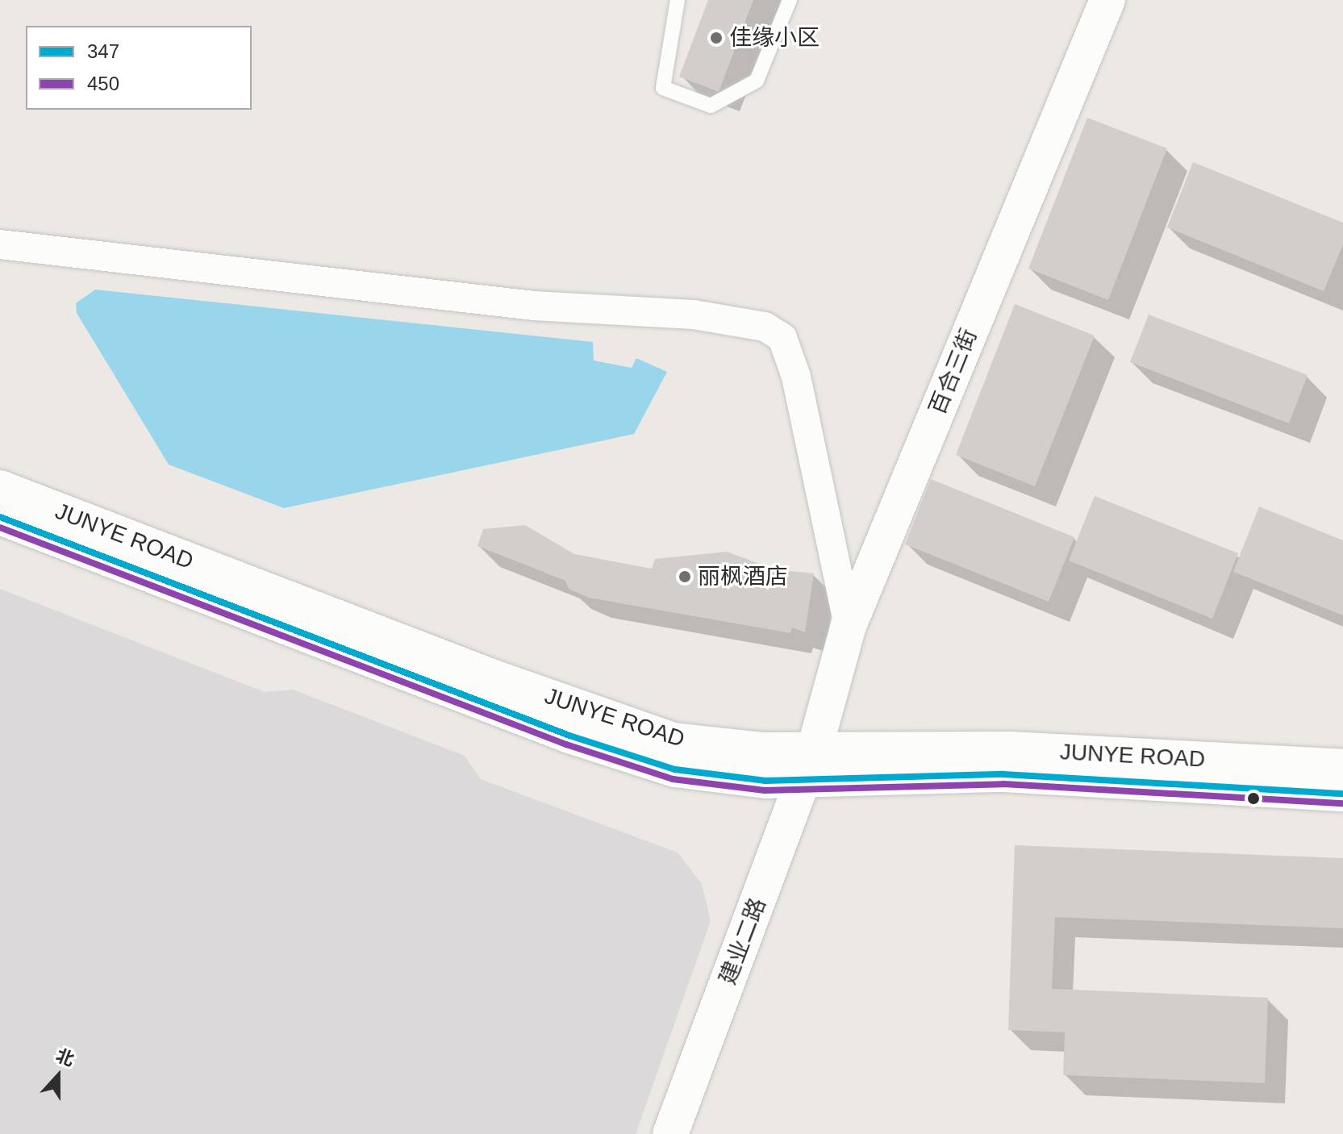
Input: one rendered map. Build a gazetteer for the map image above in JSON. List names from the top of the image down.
{
  "streets": {
    "main road": ["百合三街", "JUNYE ROAD", "建业二路"]
  },
  "crossings": [
    ["百合三街", "JUNYE ROAD"],
    ["百合三街", "建业二路"],
    ["JUNYE ROAD", "建业二路"]
  ],
  "places": ["佳缘小区", "丽枫酒店"],
  "lines": ["transit line 347", "transit line 450"],
  "legend": ["347", "450"],
  "north": "top"
}
